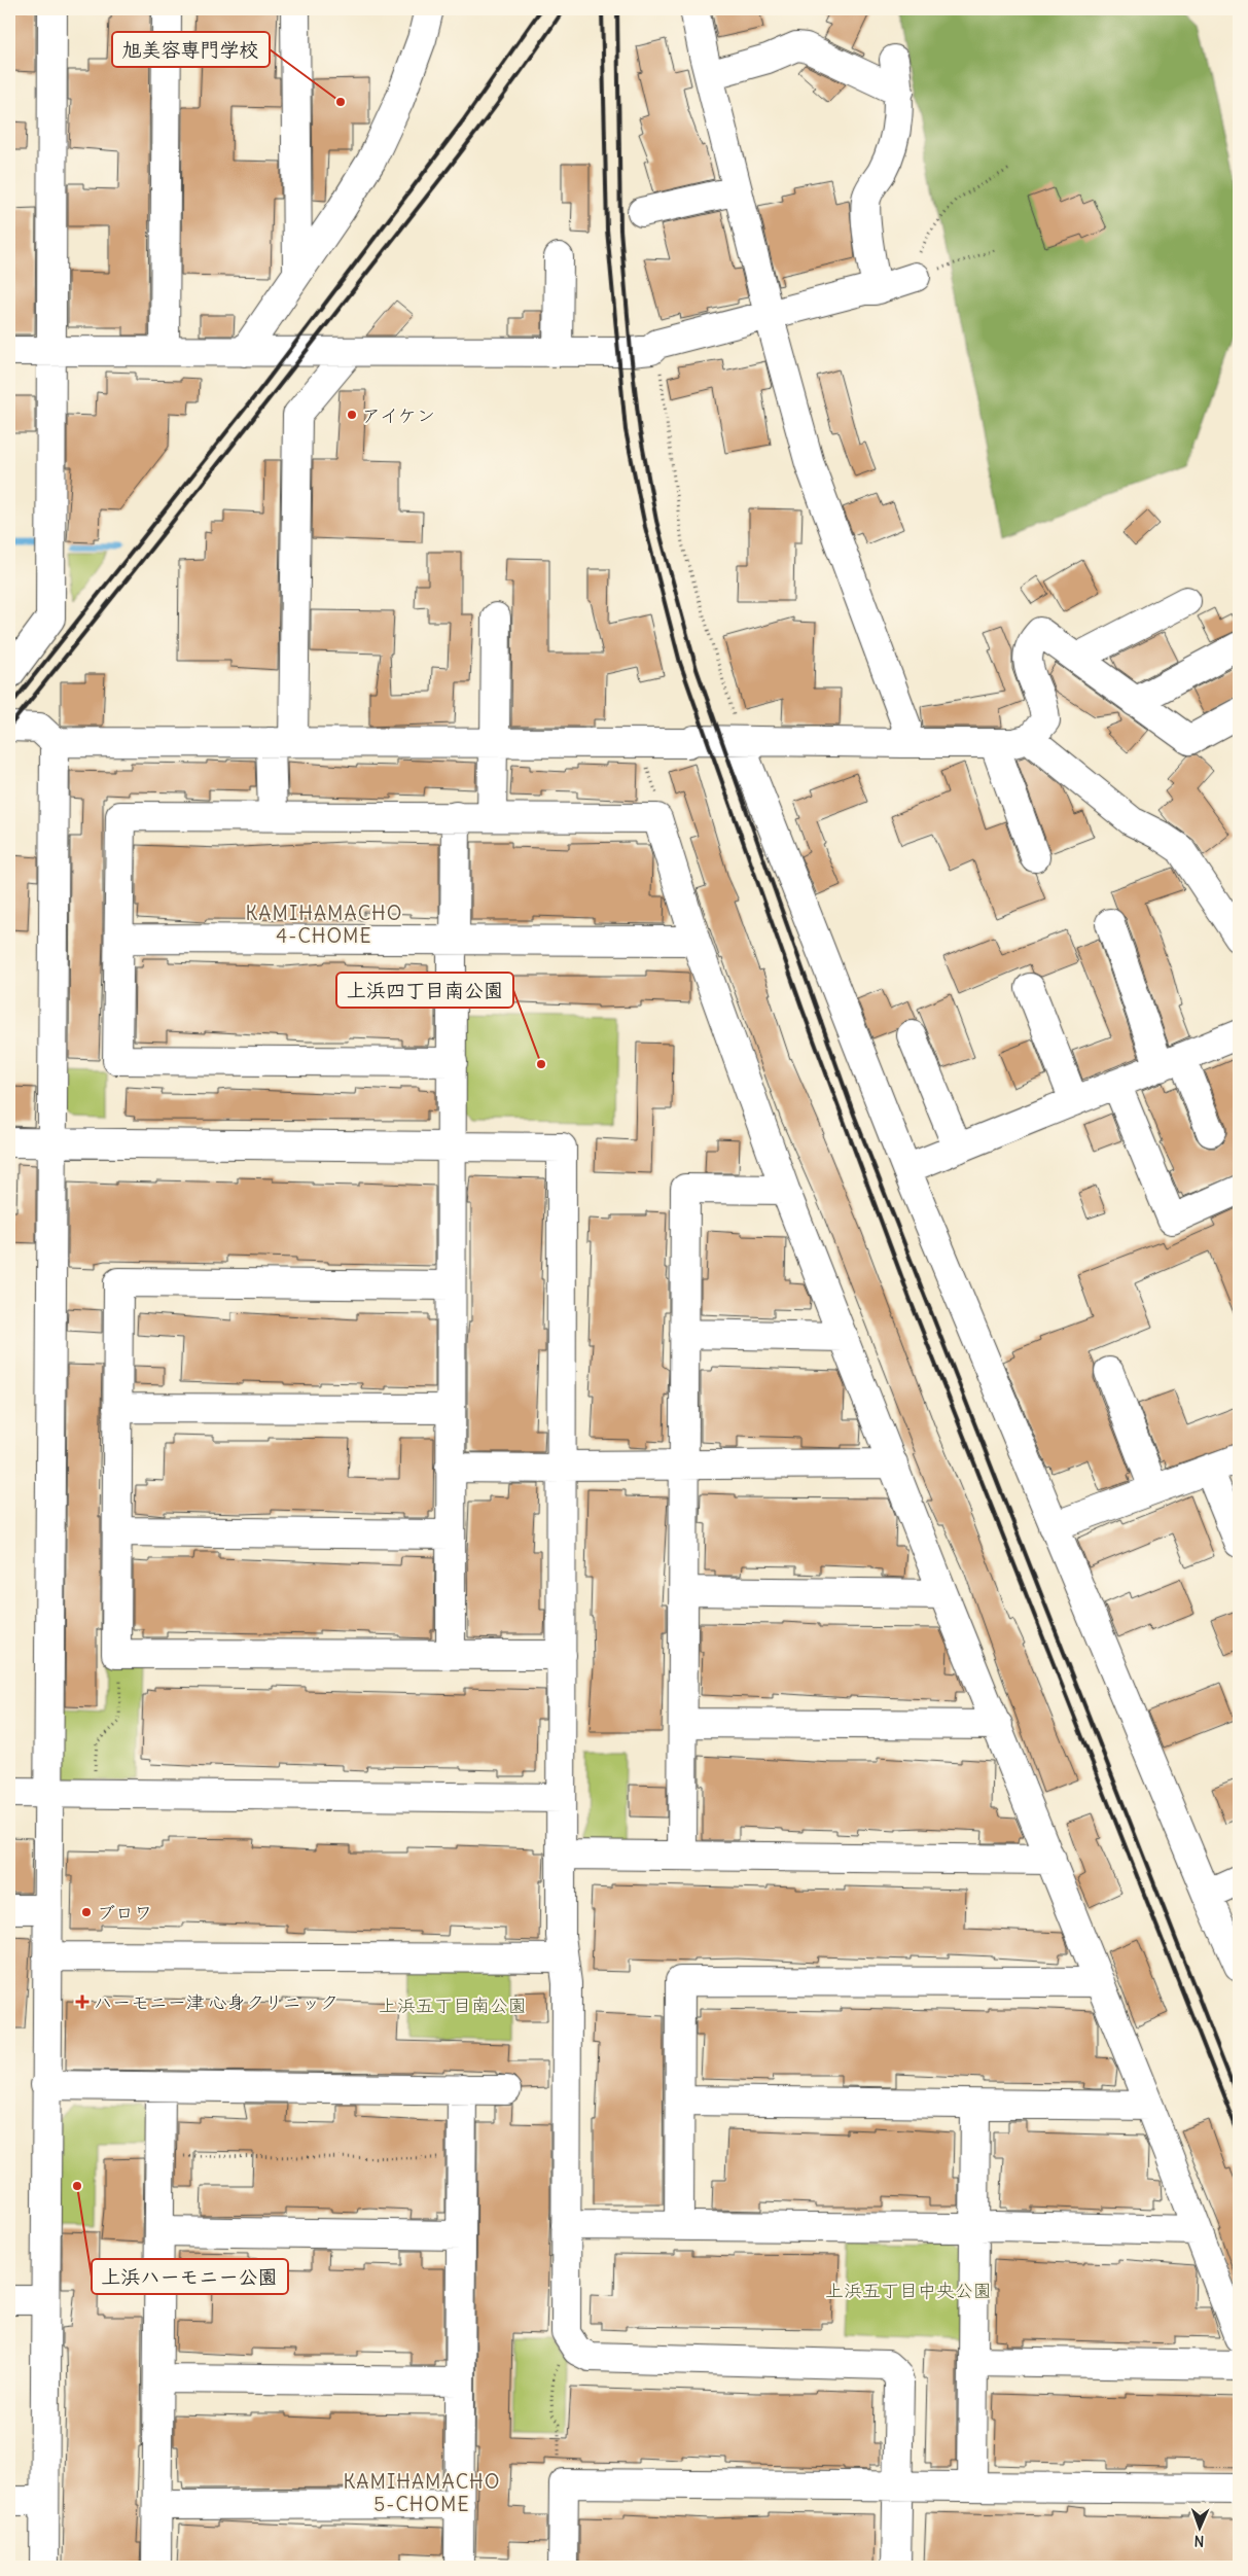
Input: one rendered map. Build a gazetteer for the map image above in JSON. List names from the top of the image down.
{
  "districts": ["KAMIHAMACHO 4-CHOME", "KAMIHAMACHO 5-CHOME"],
  "parks": ["上浜五丁目南公園", "上浜五丁目中央公園"],
  "places": {
    "other": [
      "旭美容専門学校",
      "アイケン",
      "上浜四丁目南公園",
      "ブロワ",
      "上浜ハーモニー公園"
    ],
    "health": ["ハーモニー津 心身クリニック"]
  },
  "north": "bottom"
}
